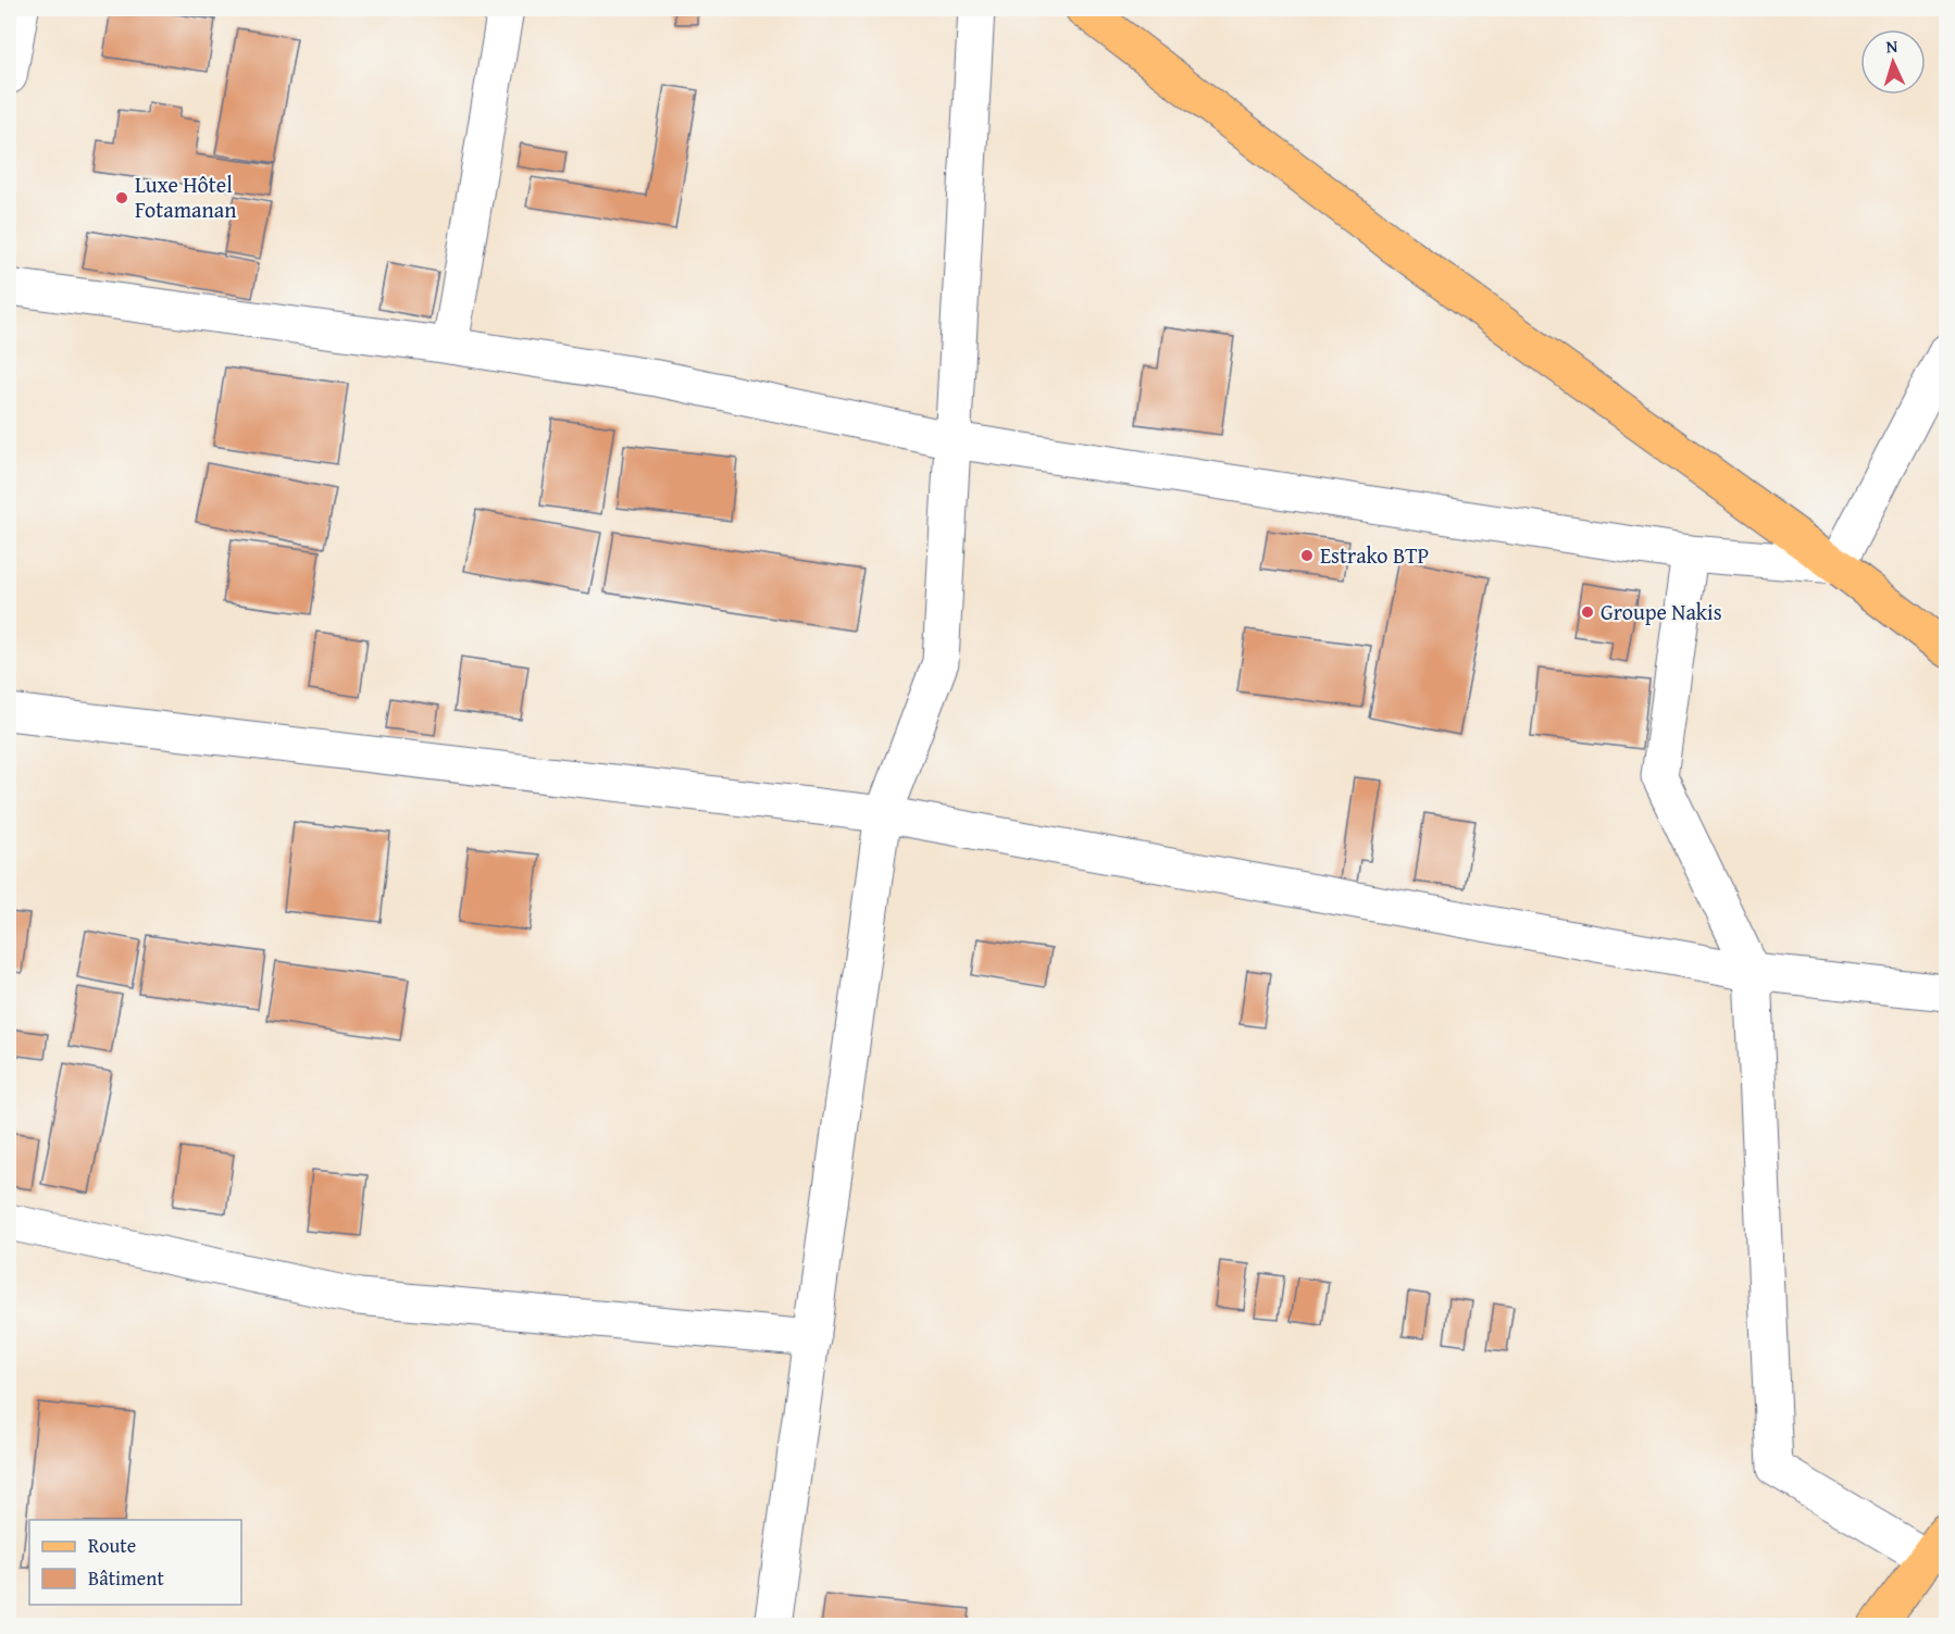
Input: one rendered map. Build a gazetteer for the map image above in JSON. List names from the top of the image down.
{
  "places": ["Luxe Hôtel Fotamanan", "Estrako BTP", "Groupe Nakis"],
  "legend": ["Route", "Bâtiment"],
  "north": "top"
}
